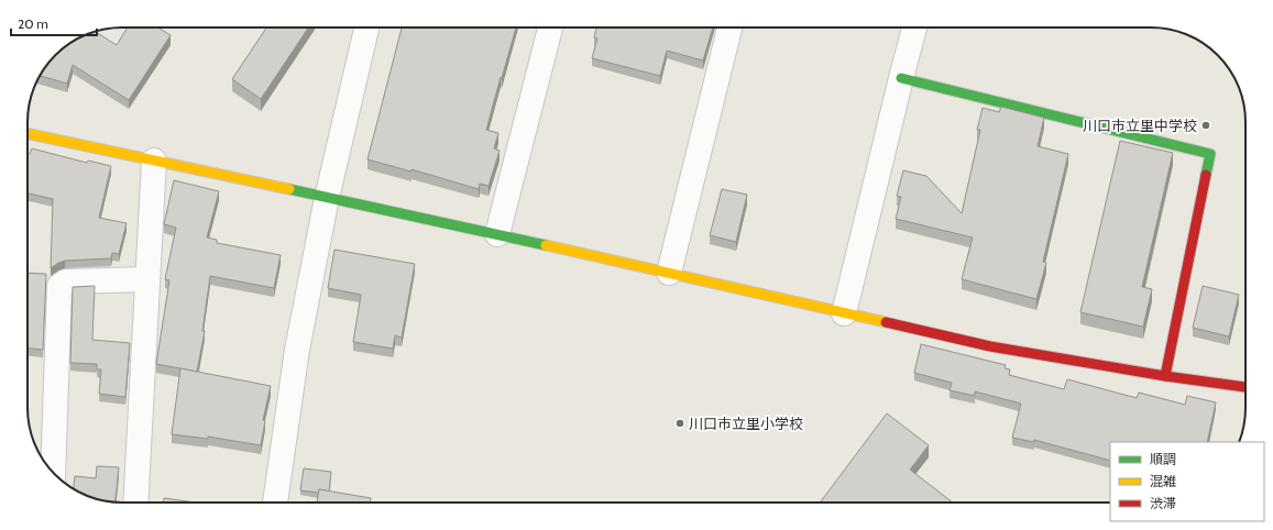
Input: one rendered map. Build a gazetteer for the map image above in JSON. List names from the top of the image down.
{
  "places": ["川口市立里中学校", "川口市立里小学校"],
  "legend": ["順調", "混雑", "渋滞"],
  "scale_bar": "20 m"
}
